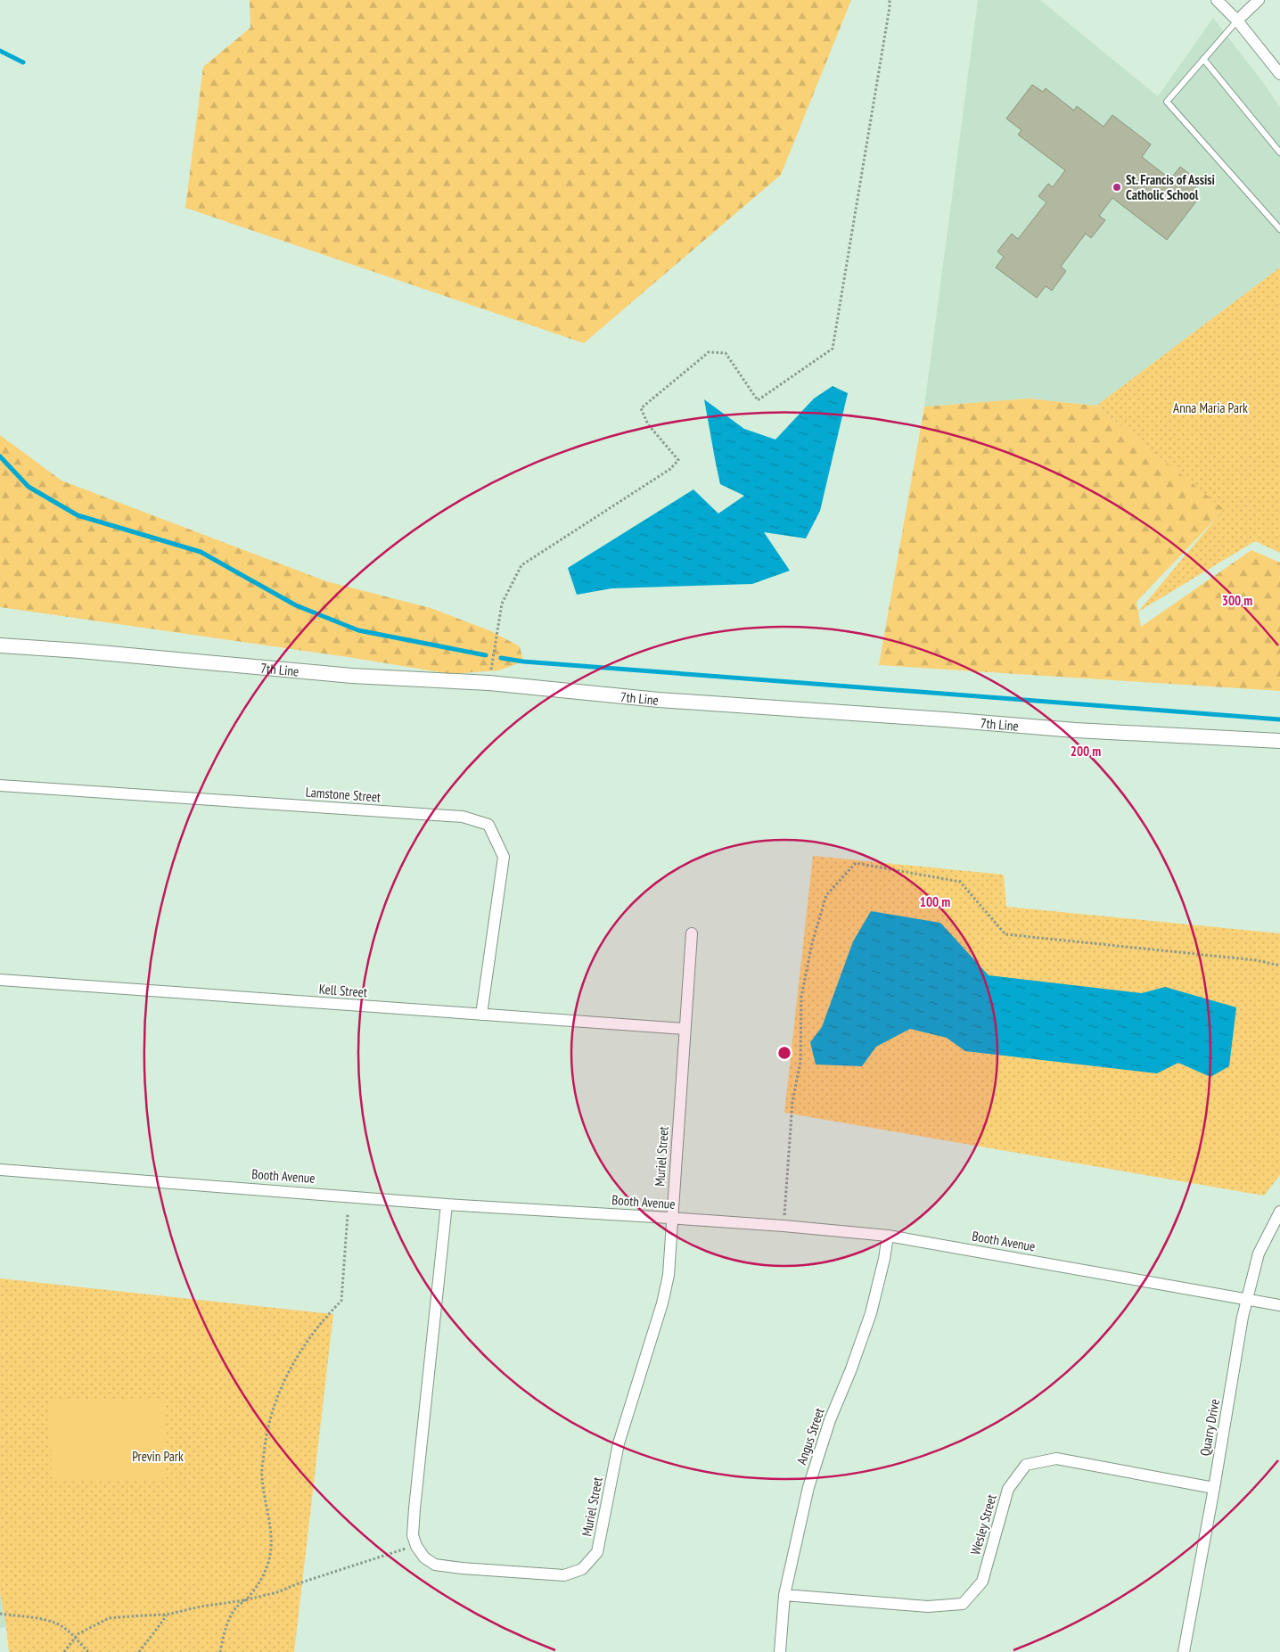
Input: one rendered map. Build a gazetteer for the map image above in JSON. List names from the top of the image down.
{
  "streets": {
    "street": [
      "7th Line",
      "Lamstone Street",
      "Kell Street",
      "Muriel Street",
      "Booth Avenue",
      "Quarry Drive",
      "Angus Street",
      "Wesley Street"
    ]
  },
  "crossings": [
    ["Lamstone Street", "Kell Street"],
    ["Kell Street", "Muriel Street"],
    ["Muriel Street", "Booth Avenue"],
    ["Booth Avenue", "Quarry Drive"],
    ["Booth Avenue", "Angus Street"],
    ["Quarry Drive", "Wesley Street"],
    ["Angus Street", "Wesley Street"]
  ],
  "parks": ["Anna Maria Park", "Previn Park"],
  "places": ["St. Francis of Assisi Catholic School"],
  "rings": ["300 m", "200 m", "100 m"]
}
